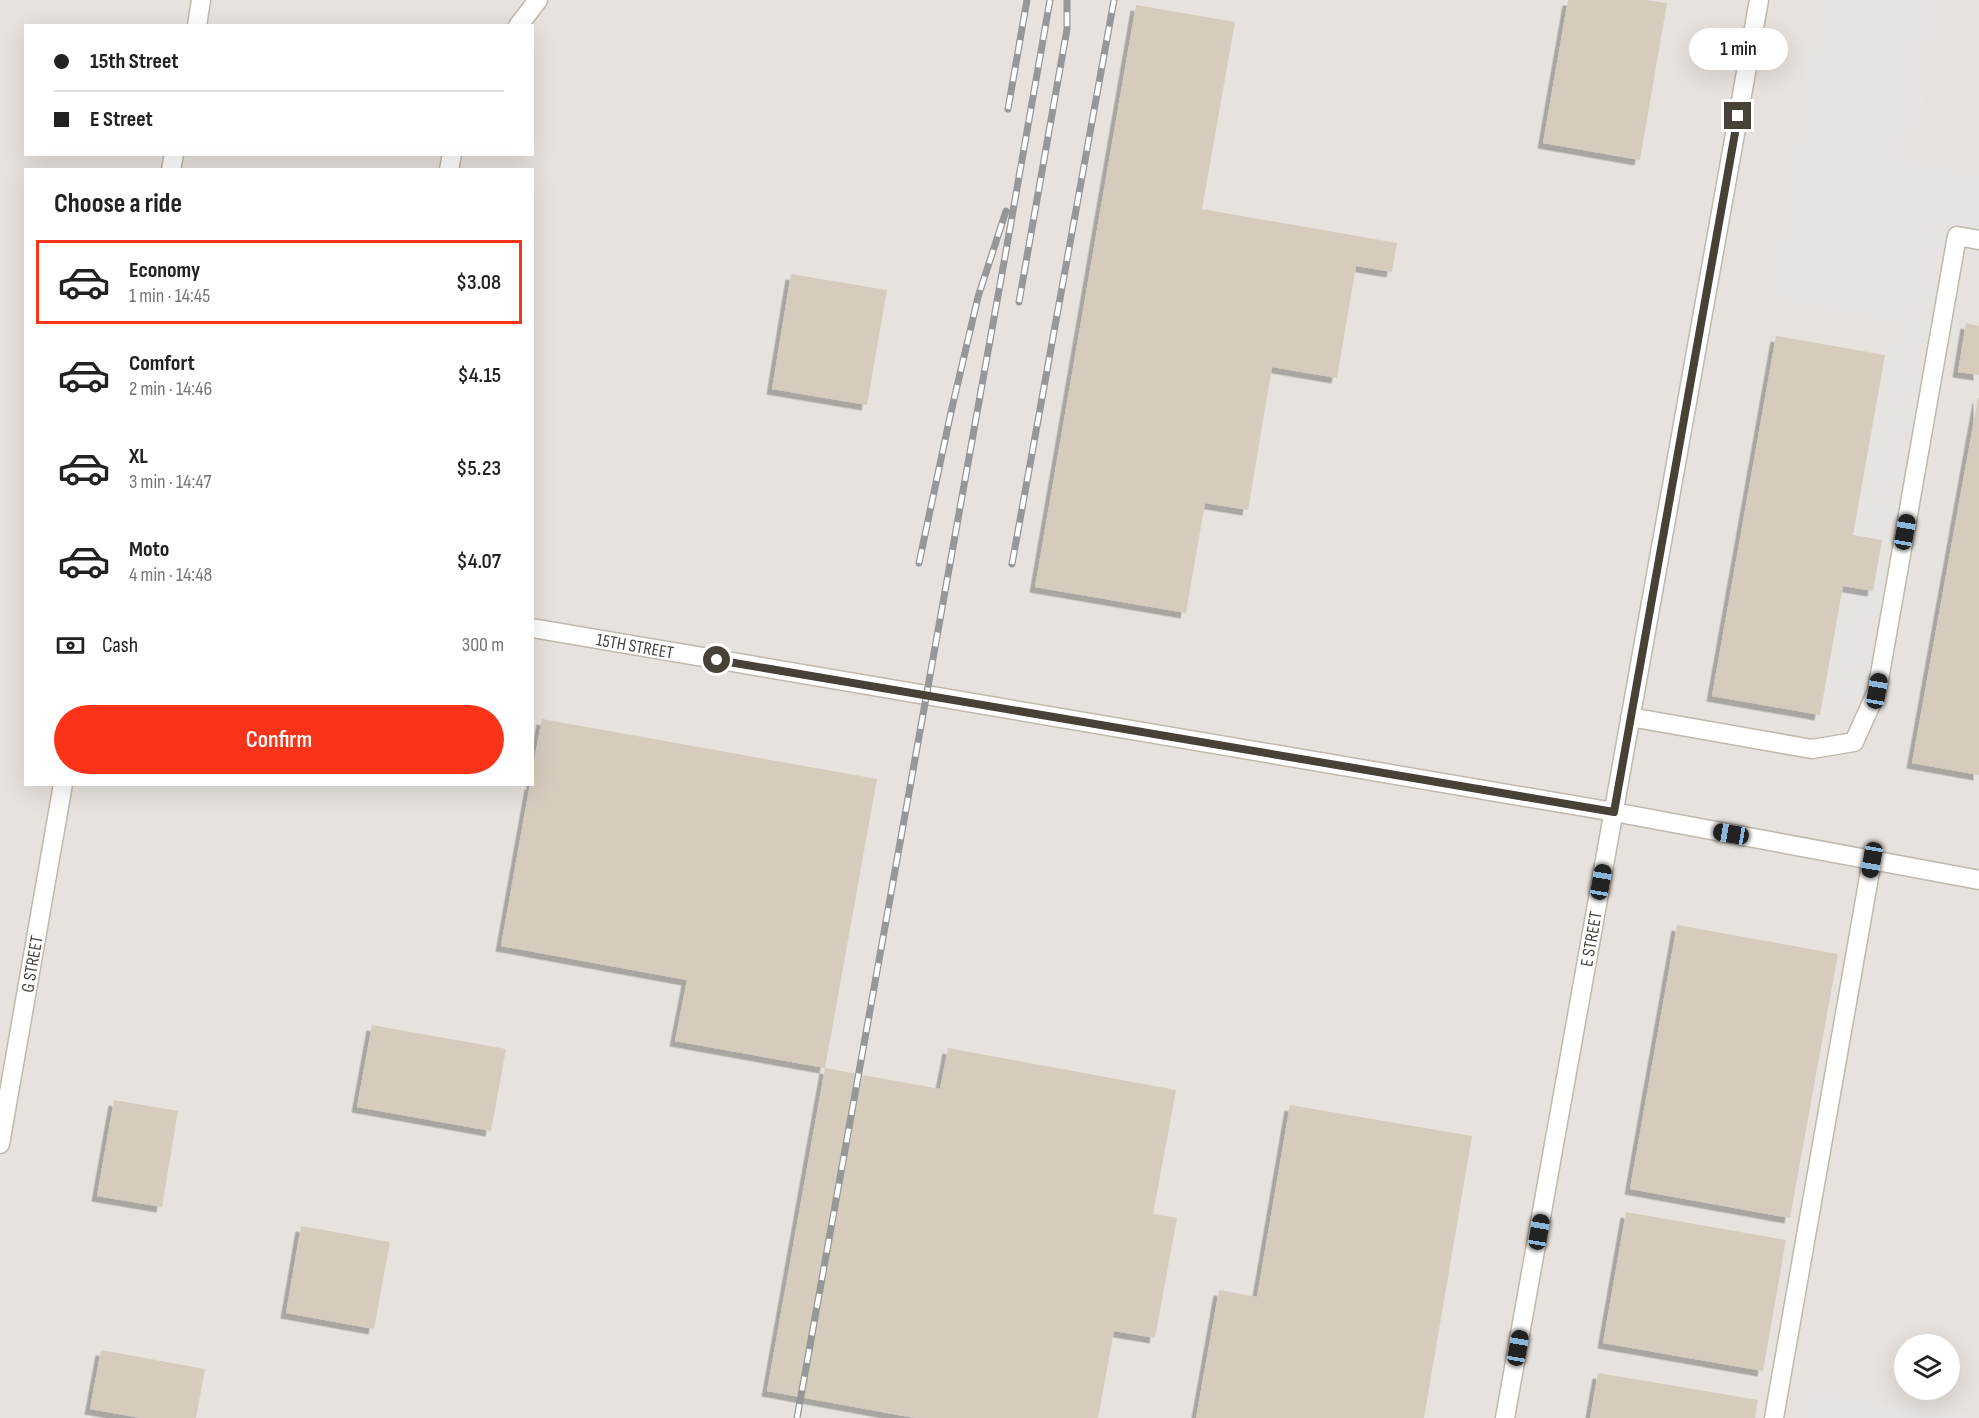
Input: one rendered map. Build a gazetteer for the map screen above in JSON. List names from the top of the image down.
{
  "streets": {
    "lane": ["15TH STREET", "E STREET", "G STREET"]
  },
  "crossings": [
    ["15TH STREET", "E STREET"]
  ],
  "page": {
    "banner": ["15th Street", "E Street"],
    "bubble": "1 min",
    "heading": "Choose a ride",
    "list": [
      {
        "name": "Economy",
        "note": "1 min · 14:45",
        "value": "$3.08"
      },
      {
        "name": "Comfort",
        "note": "2 min · 14:46",
        "value": "$4.15"
      },
      {
        "name": "XL",
        "note": "3 min · 14:47",
        "value": "$5.23"
      },
      {
        "name": "Moto",
        "note": "4 min · 14:48",
        "value": "$4.07"
      }
    ],
    "pay": ["Cash", "300 m"],
    "buttons": "Confirm"
  }
}
